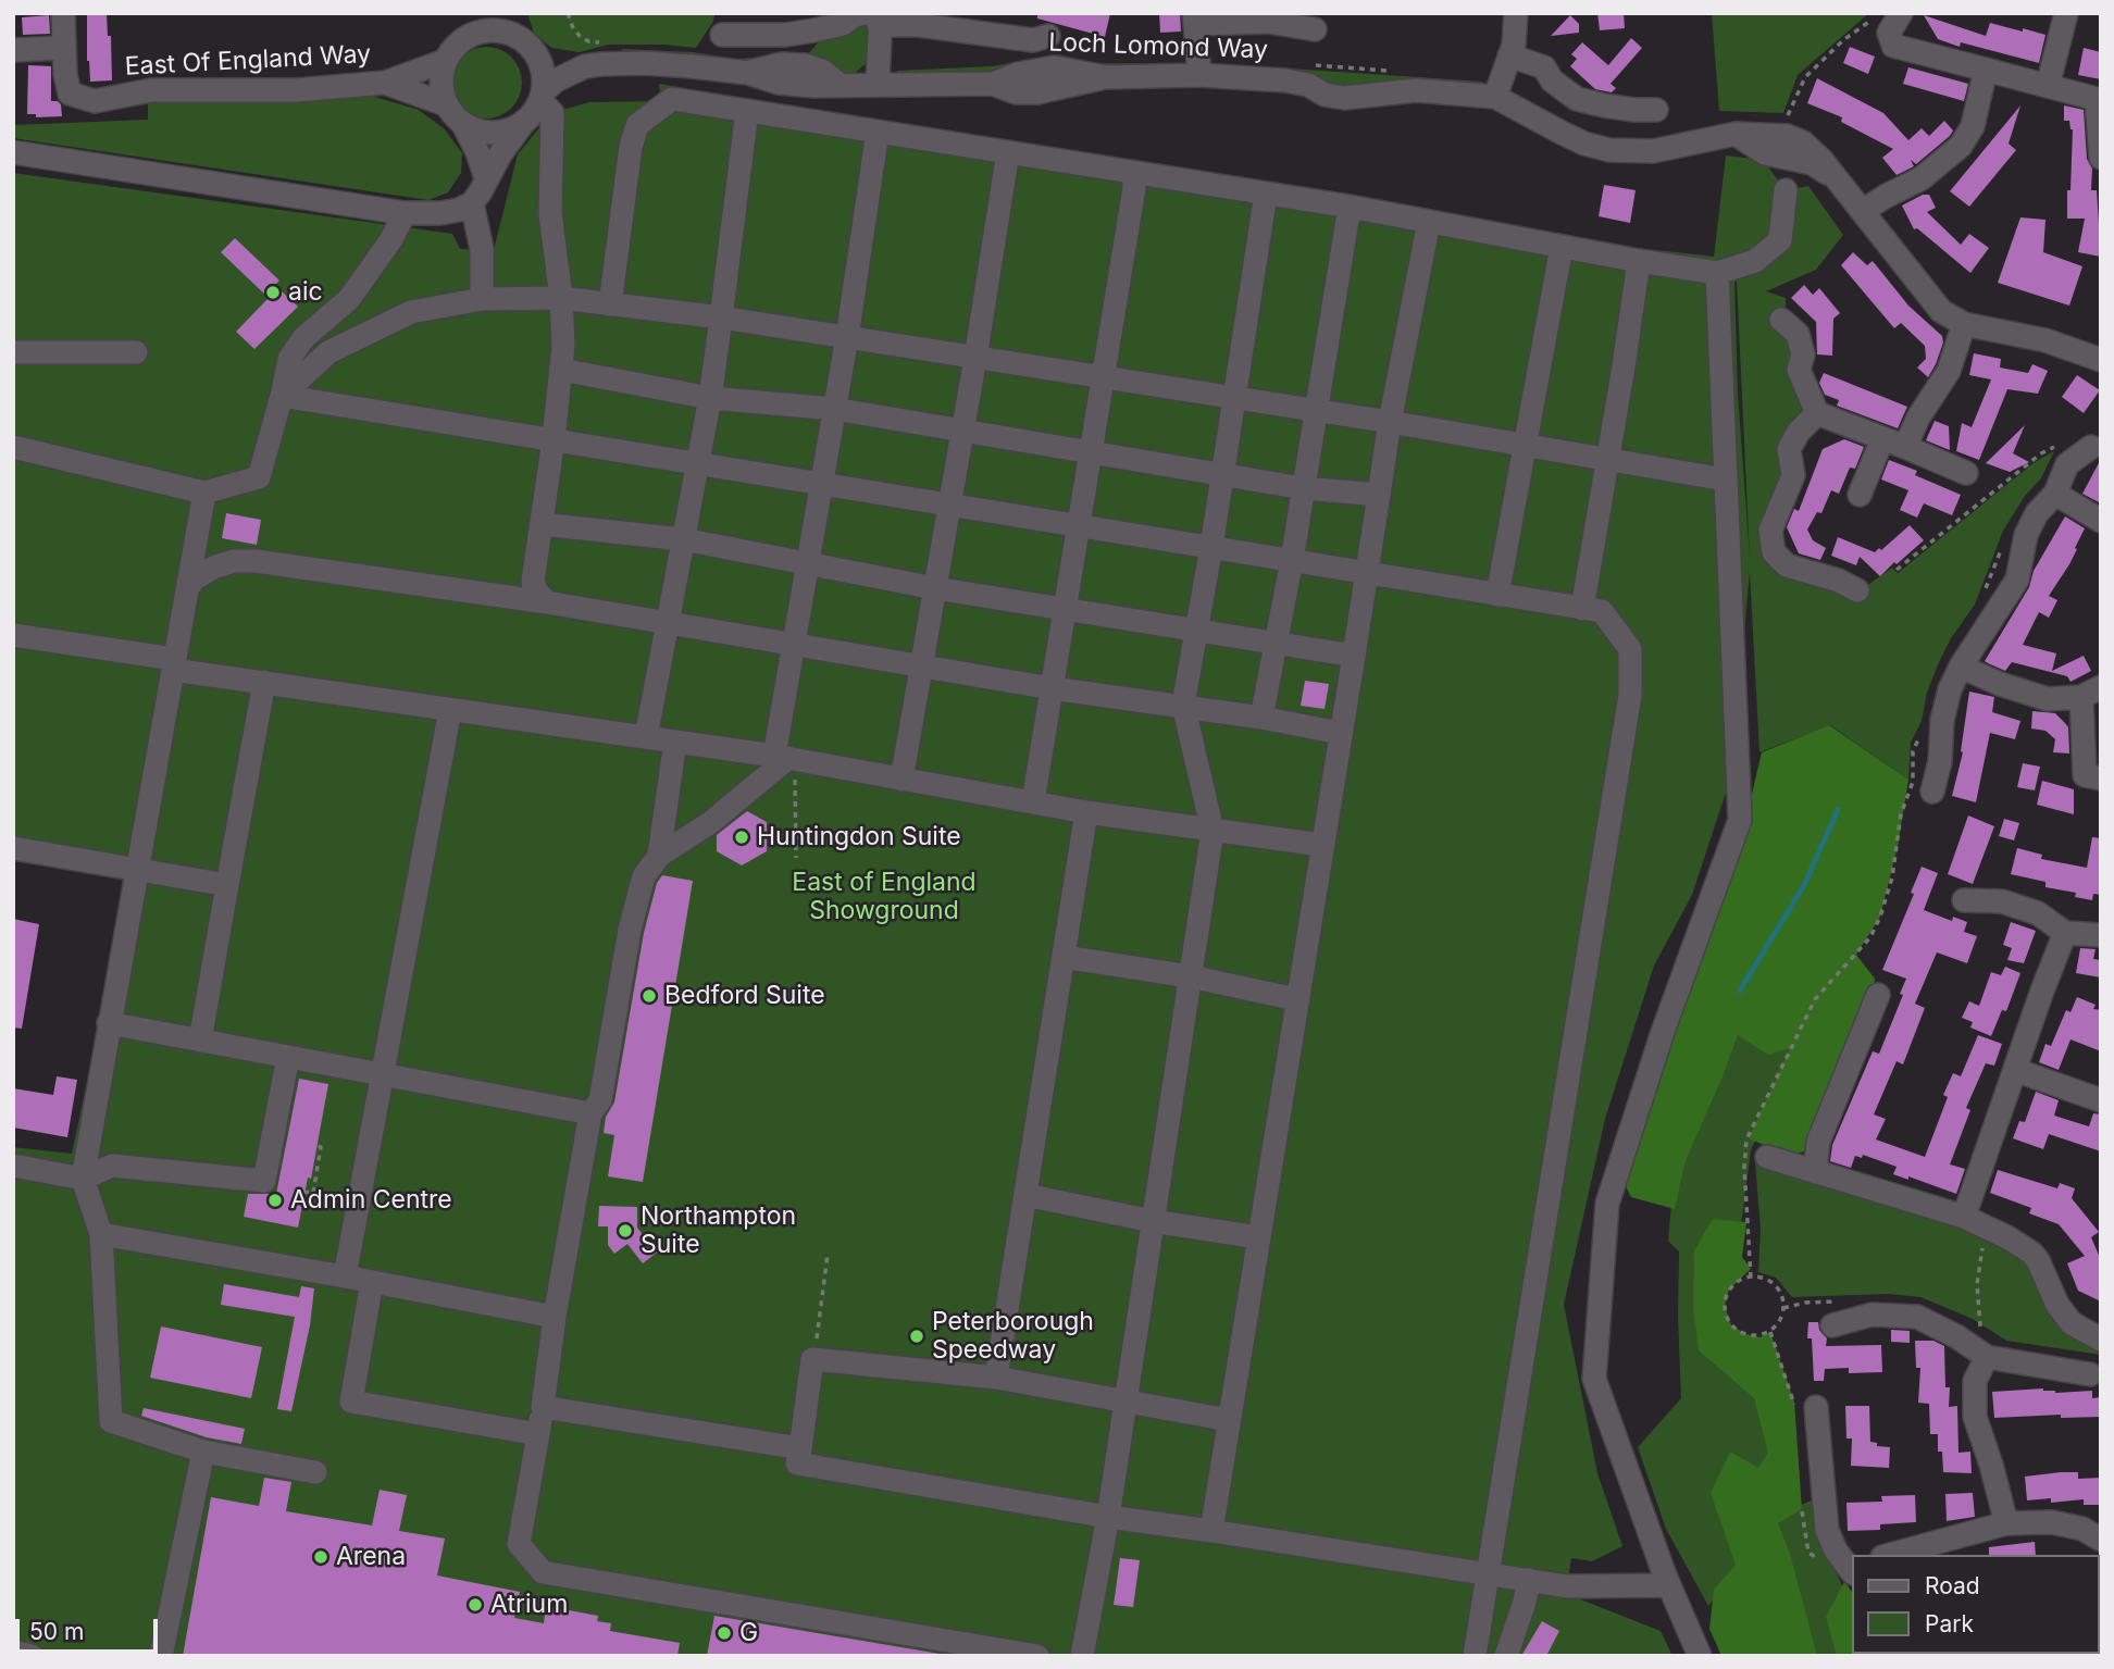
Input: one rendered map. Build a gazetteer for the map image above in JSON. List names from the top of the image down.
{
  "streets": {
    "street": ["Loch Lomond Way", "East Of England Way"]
  },
  "crossings": [
    ["Loch Lomond Way", "East Of England Way"]
  ],
  "parks": ["East of England Showground"],
  "places": [
    "aic",
    "Huntingdon Suite",
    "Bedford Suite",
    "Admin Centre",
    "Northampton Suite",
    "Peterborough Speedway",
    "Arena",
    "Atrium",
    "G"
  ],
  "legend": ["Road", "Park"],
  "scale_bar": "50 m"
}
